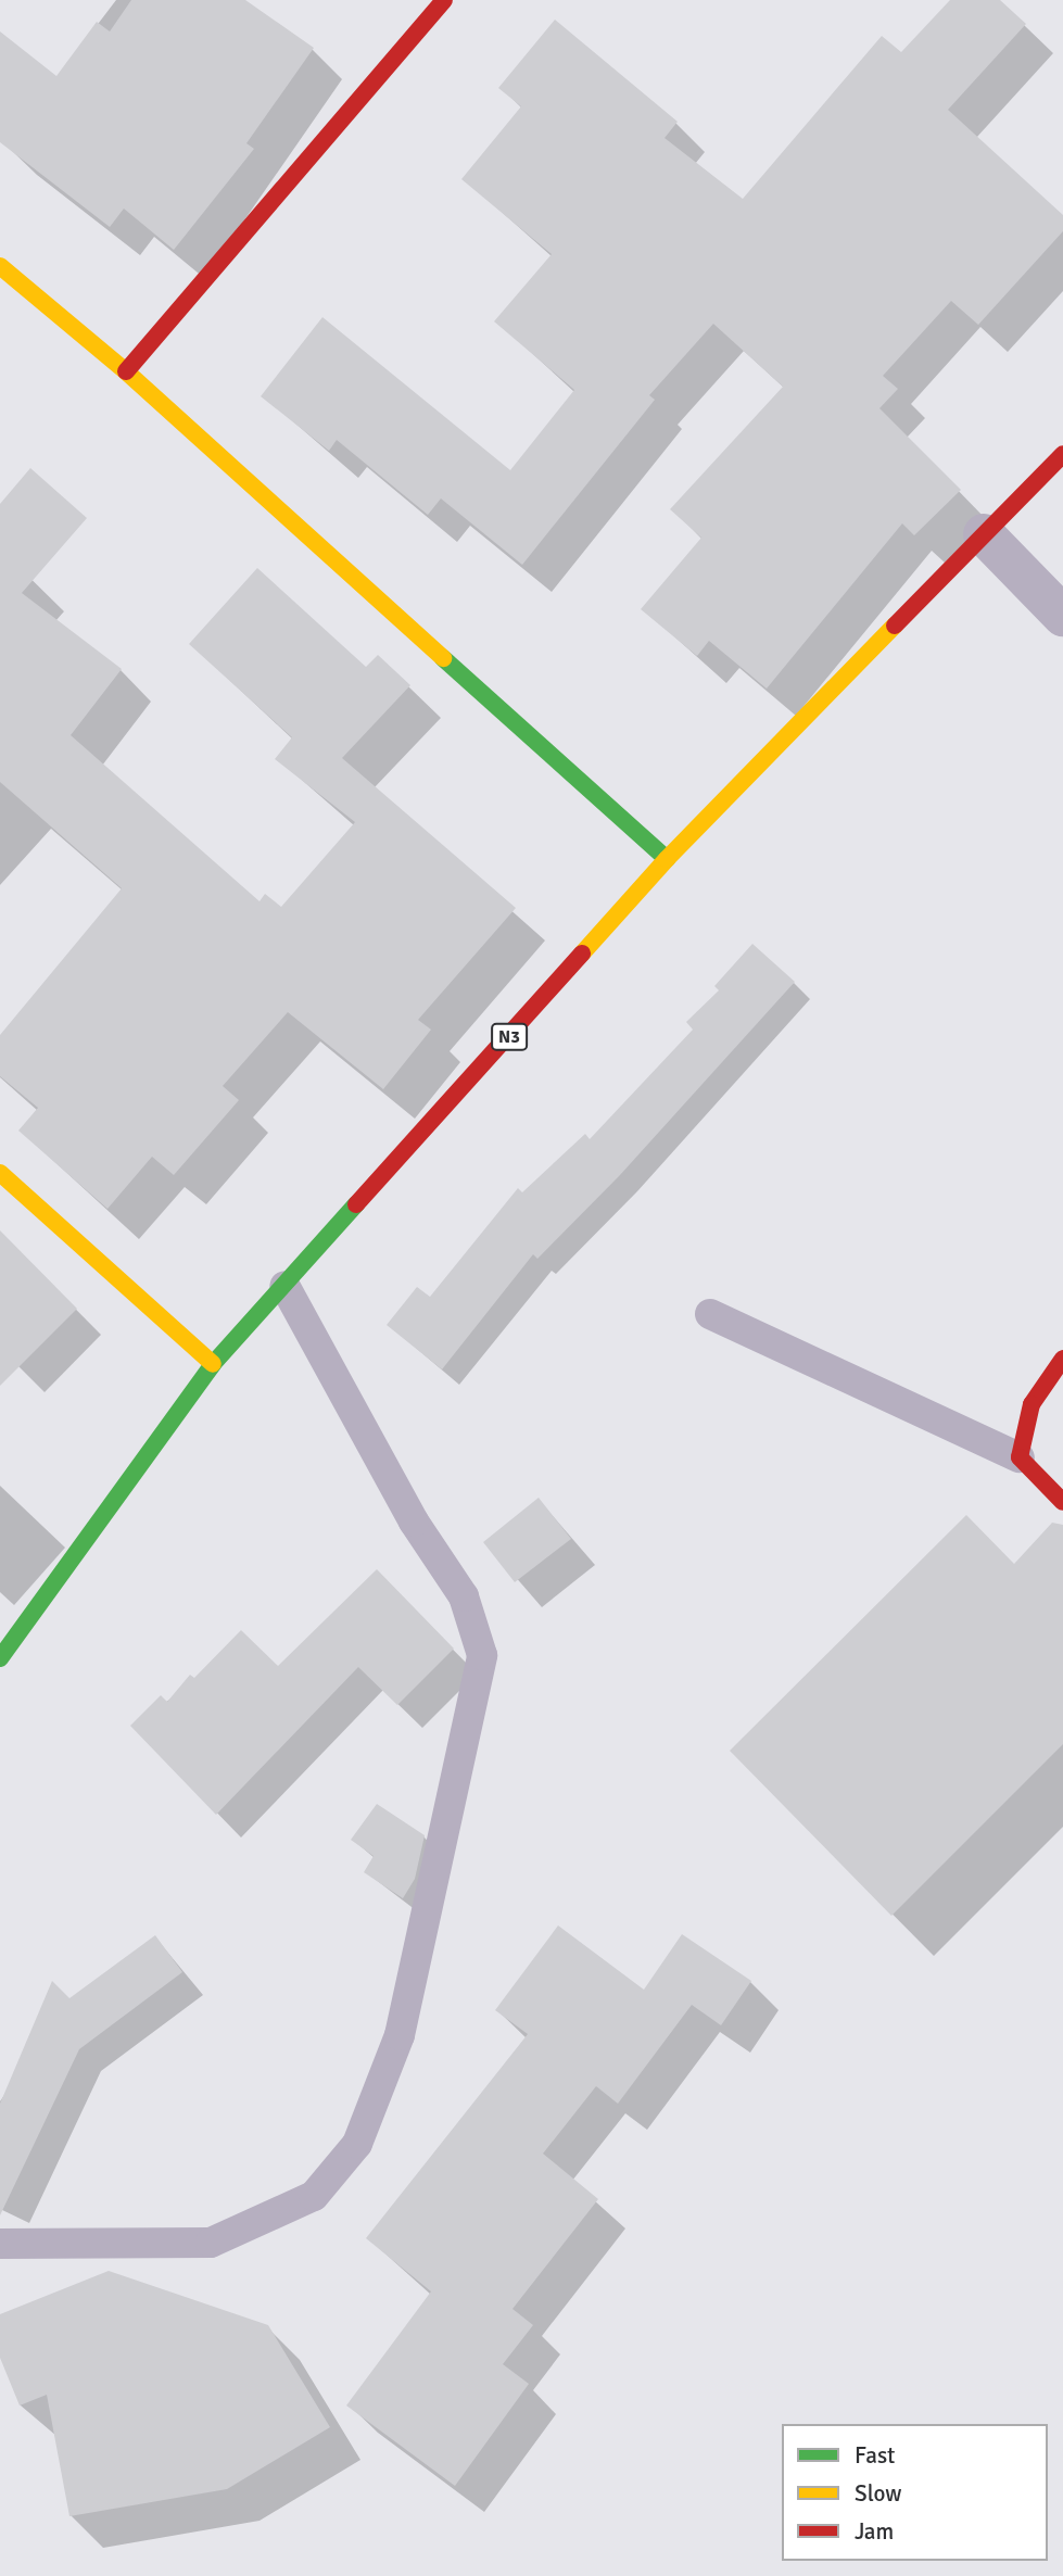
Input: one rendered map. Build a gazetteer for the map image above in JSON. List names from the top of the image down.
{
  "streets": {
    "street": ["N3"]
  },
  "legend": ["Fast", "Slow", "Jam"]
}
